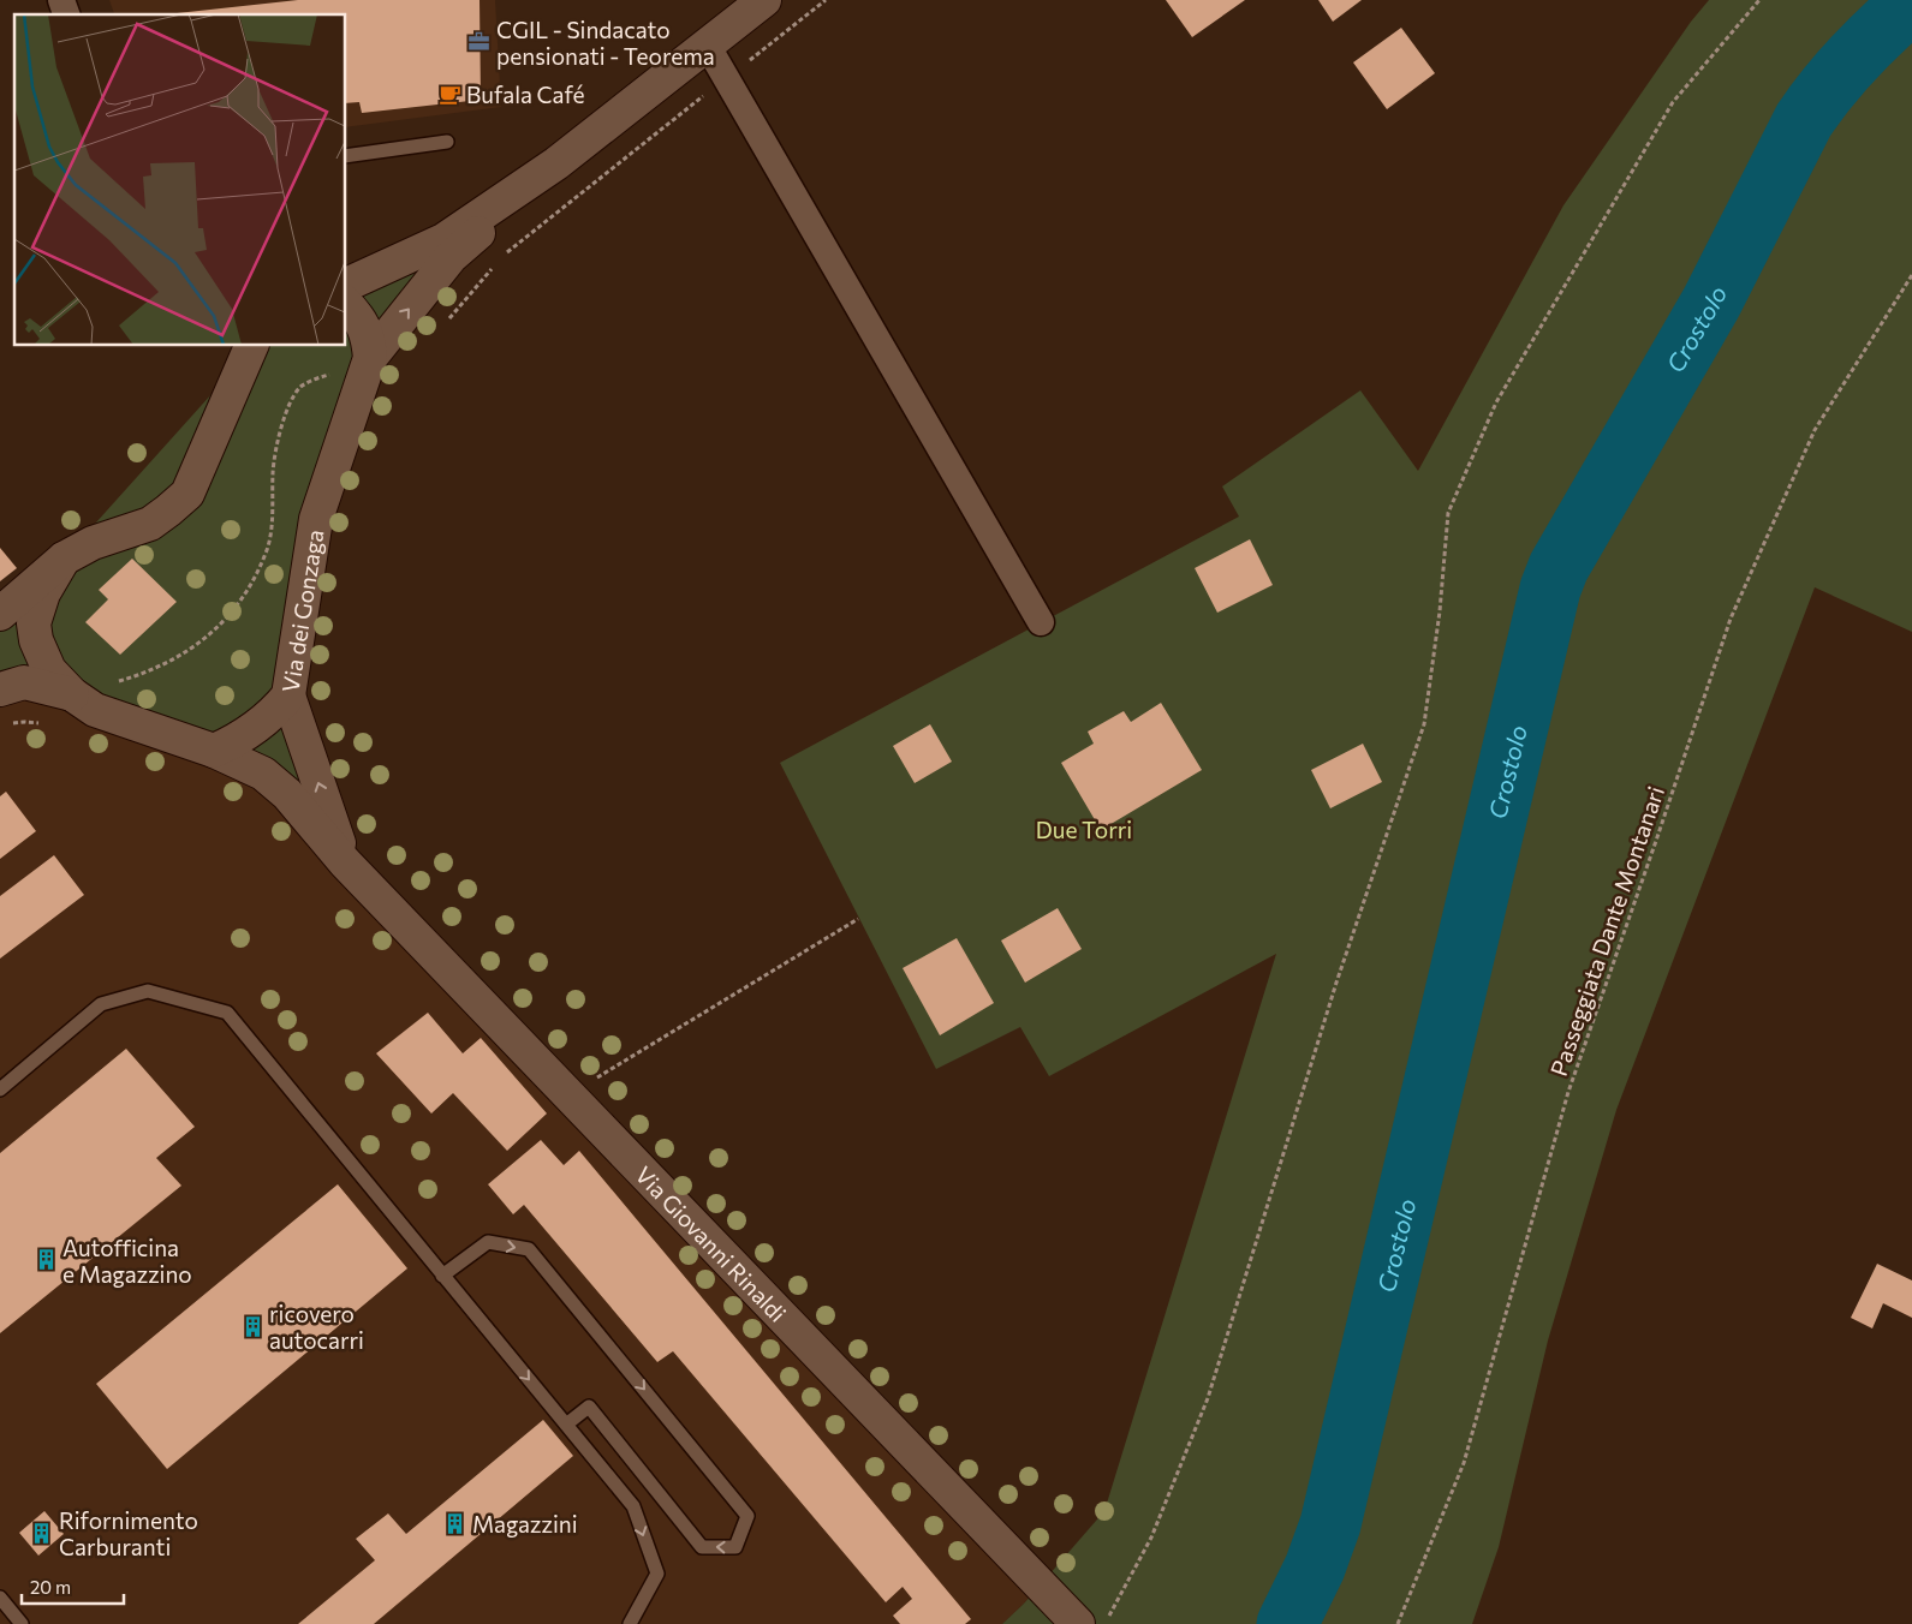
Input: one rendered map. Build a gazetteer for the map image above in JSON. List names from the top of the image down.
{
  "streets": {
    "main road": ["Via dei Gonzaga", "Via Giovanni Rinaldi"],
    "path": ["Passeggiata Dante Montanari"]
  },
  "crossings": [
    ["Via dei Gonzaga", "Via Giovanni Rinaldi"]
  ],
  "water": ["Crostolo"],
  "parks": ["Due Torri"],
  "places": {
    "office": ["CGIL - Sindacato pensionati - Teorema"],
    "cafe": ["Bufala Café"],
    "building": [
      "Autofficina e Magazzino",
      "ricovero autocarri",
      "Magazzini",
      "Rifornimento Carburanti"
    ]
  },
  "scale_bar": "20 m"
}
